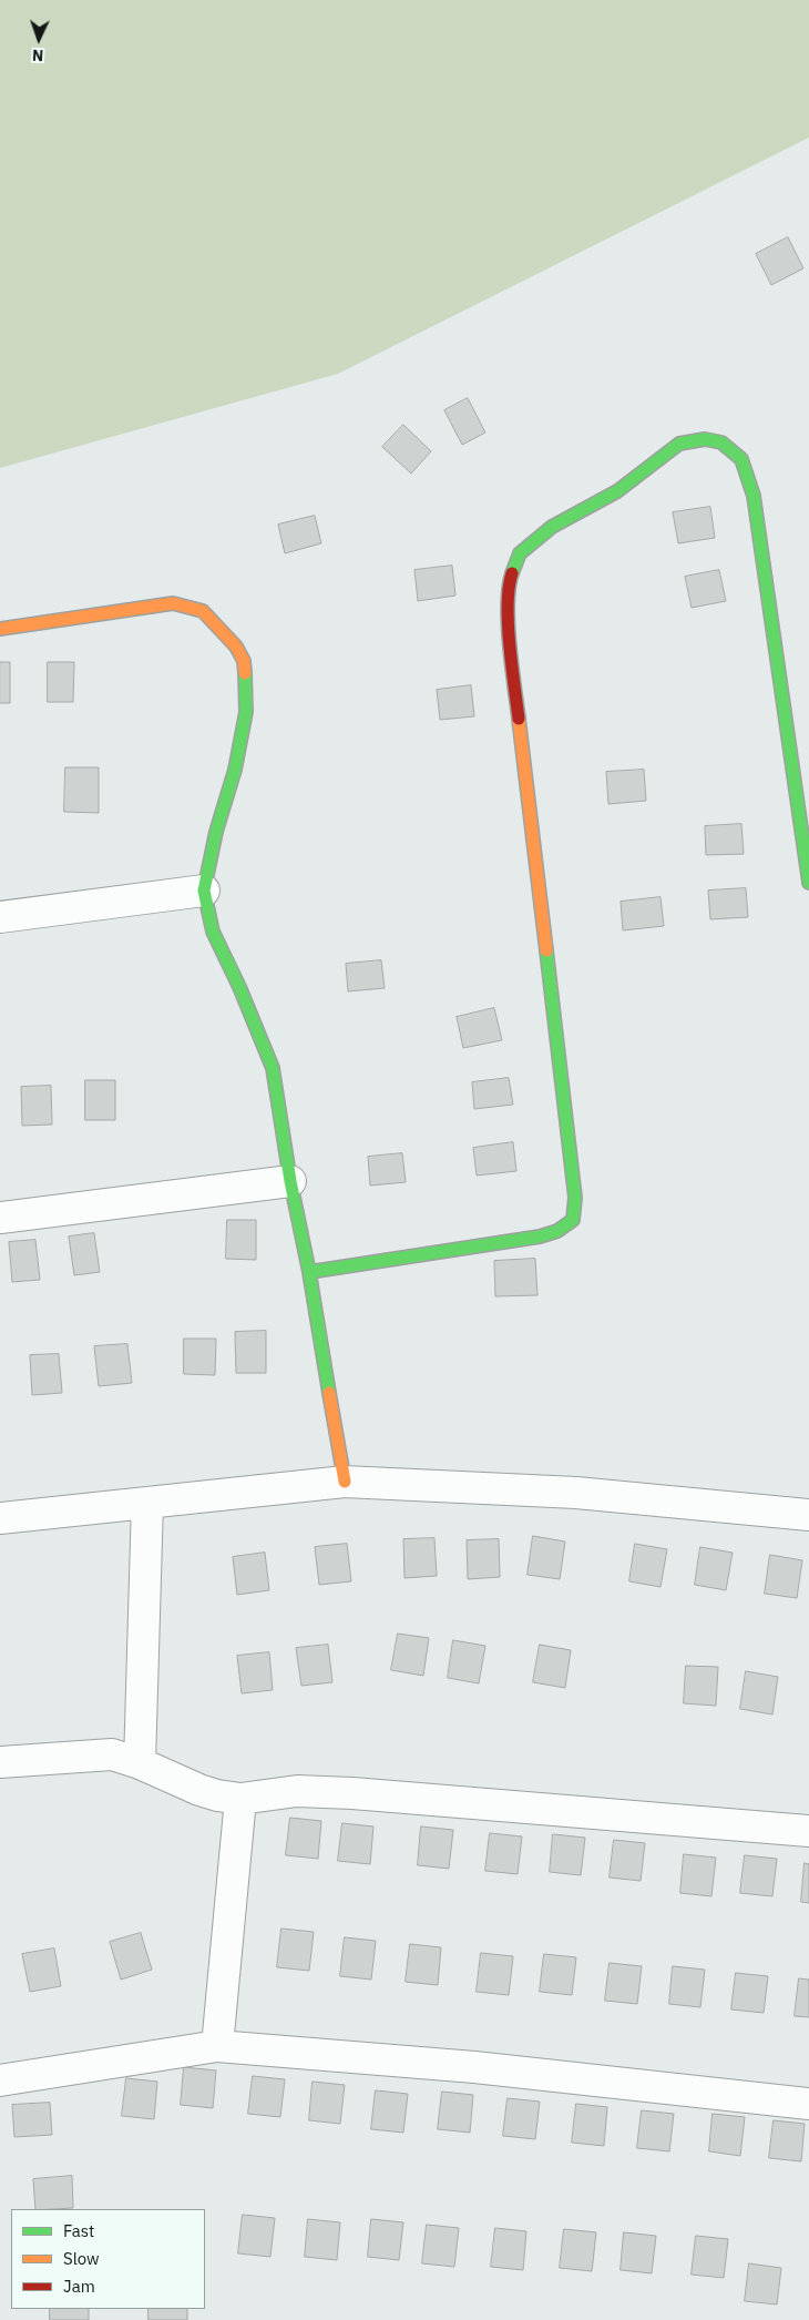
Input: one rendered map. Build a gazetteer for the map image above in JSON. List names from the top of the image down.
{
  "legend": ["Fast", "Slow", "Jam"],
  "north": "bottom"
}
